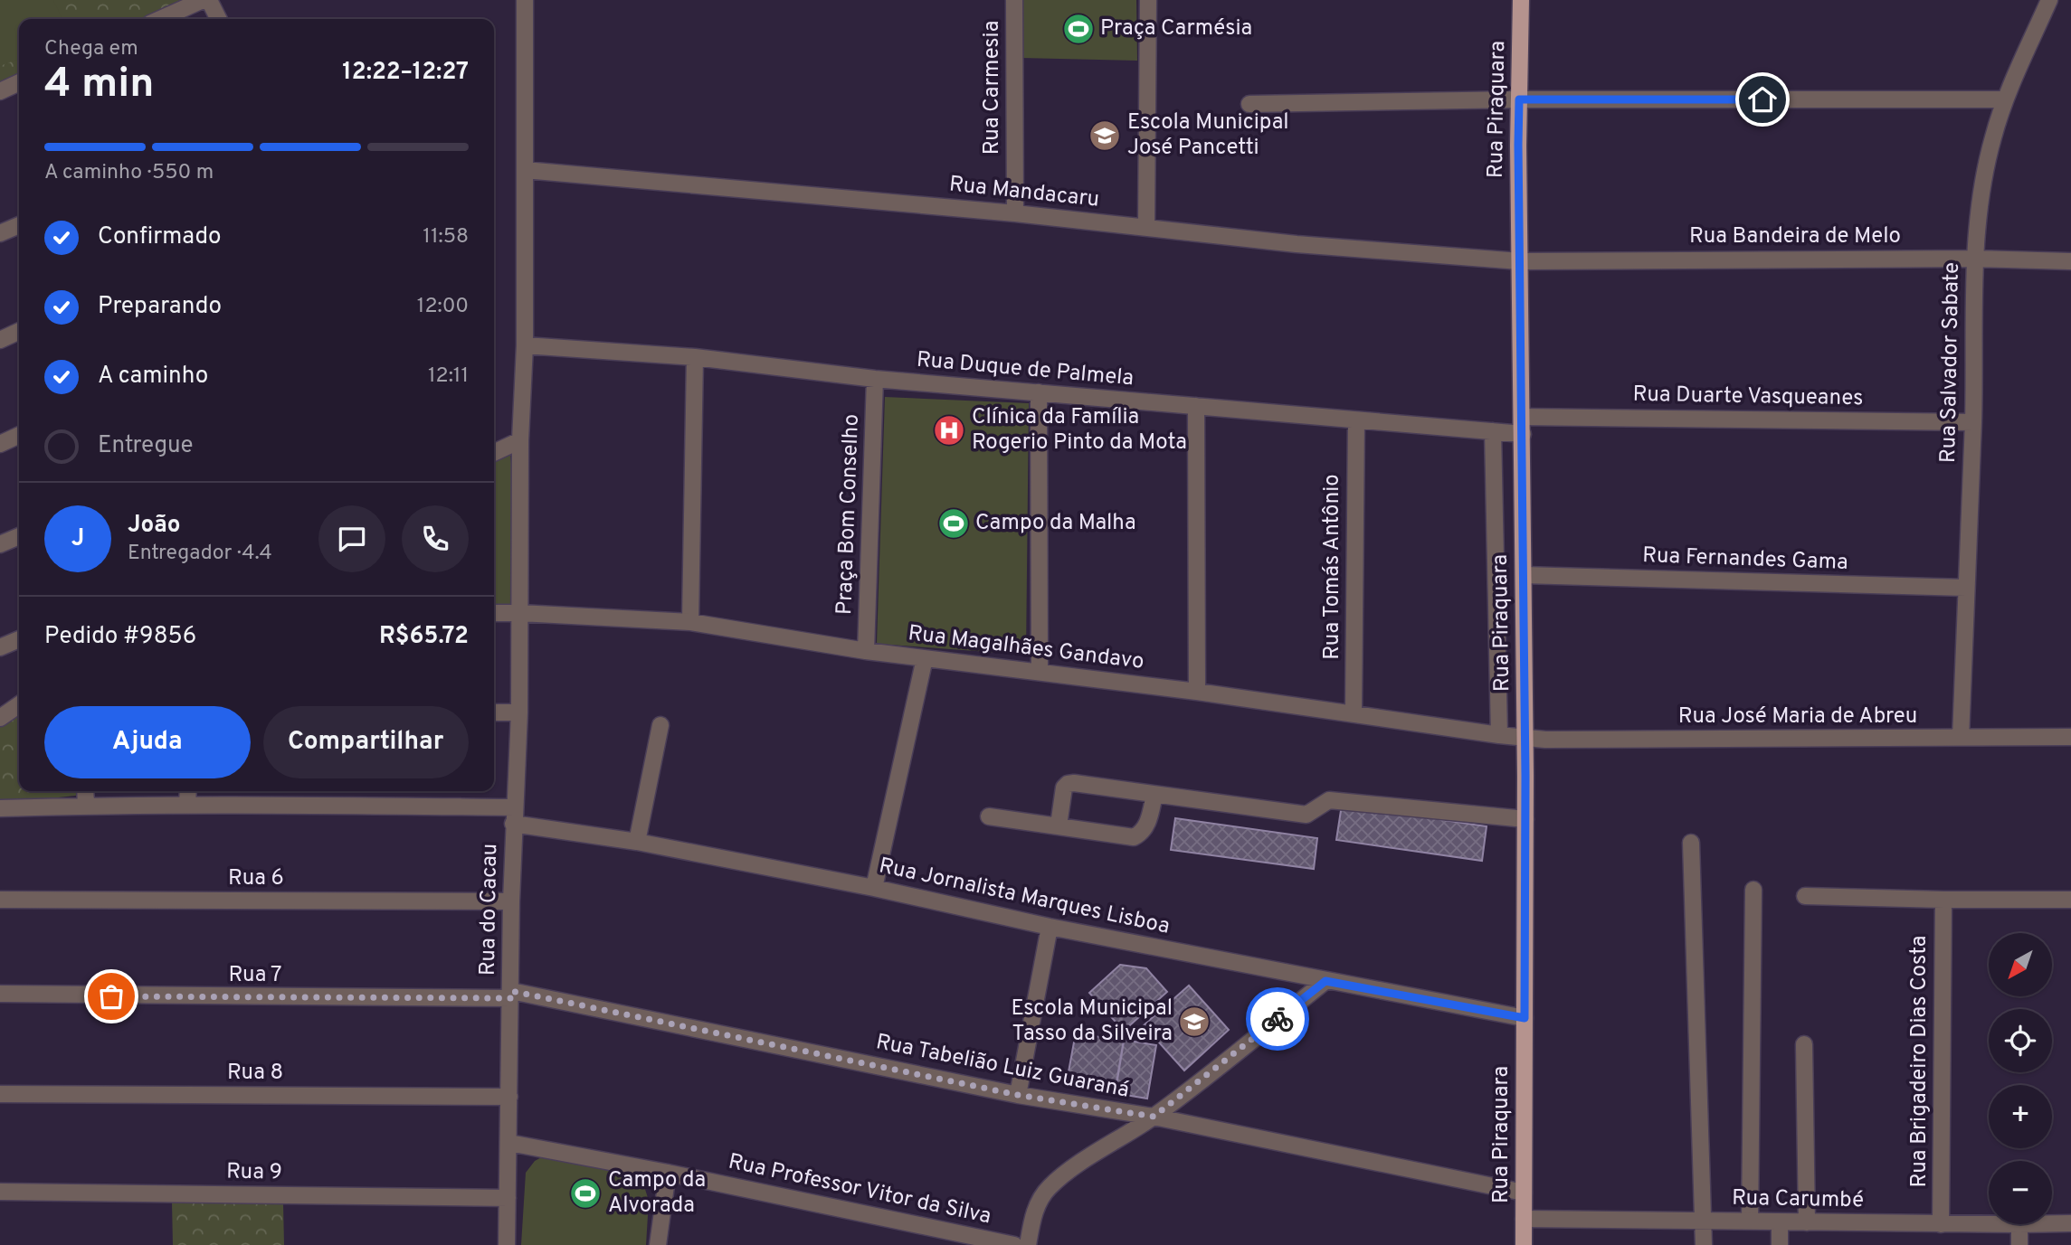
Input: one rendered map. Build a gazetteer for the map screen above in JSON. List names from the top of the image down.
{
  "streets": {
    "main road": ["Rua Piraquara"],
    "street": [
      "Rua Carmesia",
      "Rua Mandacaru",
      "Rua Bandeira de Melo",
      "Rua Salvador Sabate",
      "Rua Duque de Palmela",
      "Rua Duarte Vasqueanes",
      "Praça Bom Conselho",
      "Rua Fernandes Gama",
      "Rua Tomás Antônio",
      "Rua Magalhães Gandavo",
      "Rua José Maria de Abreu",
      "Rua 6",
      "Rua Jornalista Marques Lisboa",
      "Rua do Cacau",
      "Rua 7",
      "Rua Brigadeiro Dias Costa",
      "Rua Tabelião Luiz Guaraná",
      "Rua 8",
      "Rua 9",
      "Rua Professor Vitor da Silva",
      "Rua Carumbé"
    ]
  },
  "crossings": [
    ["Rua Carmesia", "Rua Mandacaru"],
    ["Rua Piraquara", "Rua Mandacaru"],
    ["Rua Piraquara", "Rua Bandeira de Melo"],
    ["Rua Piraquara", "Rua Duque de Palmela"],
    ["Rua Piraquara", "Rua Duarte Vasqueanes"],
    ["Rua Piraquara", "Rua Fernandes Gama"],
    ["Rua Piraquara", "Rua Magalhães Gandavo"],
    ["Rua Piraquara", "Rua José Maria de Abreu"],
    ["Rua Piraquara", "Rua Jornalista Marques Lisboa"],
    ["Rua Piraquara", "Rua Tabelião Luiz Guaraná"],
    ["Rua Piraquara", "Rua Carumbé"],
    ["Rua Mandacaru", "Rua Bandeira de Melo"],
    ["Rua Mandacaru", "Rua do Cacau"],
    ["Rua Bandeira de Melo", "Rua Salvador Sabate"],
    ["Rua Salvador Sabate", "Rua Duarte Vasqueanes"],
    ["Rua Salvador Sabate", "Rua Fernandes Gama"],
    ["Rua Salvador Sabate", "Rua José Maria de Abreu"],
    ["Rua Duque de Palmela", "Praça Bom Conselho"],
    ["Rua Duque de Palmela", "Rua Tomás Antônio"],
    ["Rua Duque de Palmela", "Rua do Cacau"],
    ["Praça Bom Conselho", "Rua Magalhães Gandavo"],
    ["Rua Tomás Antônio", "Rua Magalhães Gandavo"],
    ["Rua Magalhães Gandavo", "Rua José Maria de Abreu"],
    ["Rua Magalhães Gandavo", "Rua do Cacau"],
    ["Rua 6", "Rua do Cacau"],
    ["Rua Jornalista Marques Lisboa", "Rua do Cacau"],
    ["Rua do Cacau", "Rua 7"],
    ["Rua do Cacau", "Rua Tabelião Luiz Guaraná"],
    ["Rua do Cacau", "Rua 8"],
    ["Rua do Cacau", "Rua 9"],
    ["Rua do Cacau", "Rua Professor Vitor da Silva"],
    ["Rua 7", "Rua Tabelião Luiz Guaraná"],
    ["Rua Brigadeiro Dias Costa", "Rua Carumbé"]
  ],
  "places": {
    "sports": ["Praça Carmésia", "Campo da Malha", "Campo da Alvorada"],
    "school or university": ["Escola Municipal José Pancetti", "Escola Municipal Tasso da Silveira"],
    "hospital": ["Clínica da Família Rogerio Pinto da Mota"]
  },
  "north": "bottom left",
  "page": {
    "heading": ["4 min", "Chega em", "12:22–12:27"],
    "panel": [
      "João",
      "Entregador · 4.4",
      "Pedido #9856",
      "R$65.72"
    ],
    "bar": "A caminho · 550 m",
    "list": [
      ["Confirmado", "11:58"],
      ["Preparando", "12:00"],
      ["A caminho", "12:11"],
      "Entregue"
    ],
    "round": "J",
    "buttons": ["Ajuda", "Compartilhar"],
    "map_buttons": ["+", "−"]
  }
}
